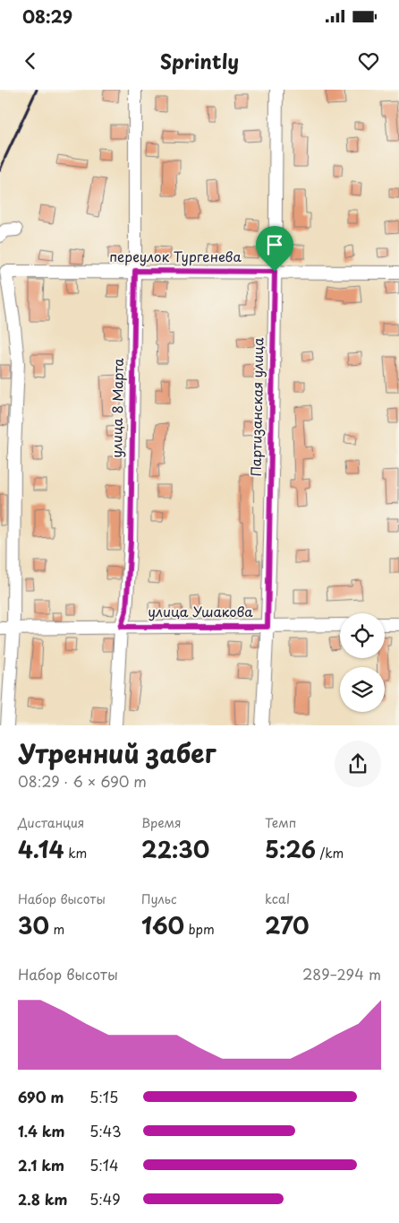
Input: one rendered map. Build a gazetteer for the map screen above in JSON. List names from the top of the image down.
{
  "streets": {
    "street": [
      "переулок Тургенева",
      "Партизанская улица",
      "улица 8 Марта",
      "улица Ушакова"
    ]
  },
  "crossings": [
    ["переулок Тургенева", "Партизанская улица"],
    ["переулок Тургенева", "улица 8 Марта"],
    ["Партизанская улица", "улица Ушакова"],
    ["улица 8 Марта", "улица Ушакова"]
  ],
  "page": {
    "status": "08:29",
    "header": "Sprintly",
    "heading": ["Утренний забег", "08:29 · 6 × 690 m"],
    "stats": [
      ["Дистанция", "4.14 km"],
      ["Время", "22:30"],
      ["Темп", "5:26 /km"],
      ["Набор высоты", "30 m"],
      ["Пульс", "160 bpm"],
      ["kcal", "270"]
    ],
    "chart": ["Набор высоты", "289–294 m"],
    "list": [
      {
        "name": "690 m",
        "note": "5:15"
      },
      {
        "name": "1.4 km",
        "note": "5:43"
      },
      {
        "name": "2.1 km",
        "note": "5:14"
      },
      {
        "name": "2.8 km",
        "note": "5:49"
      }
    ]
  }
}
